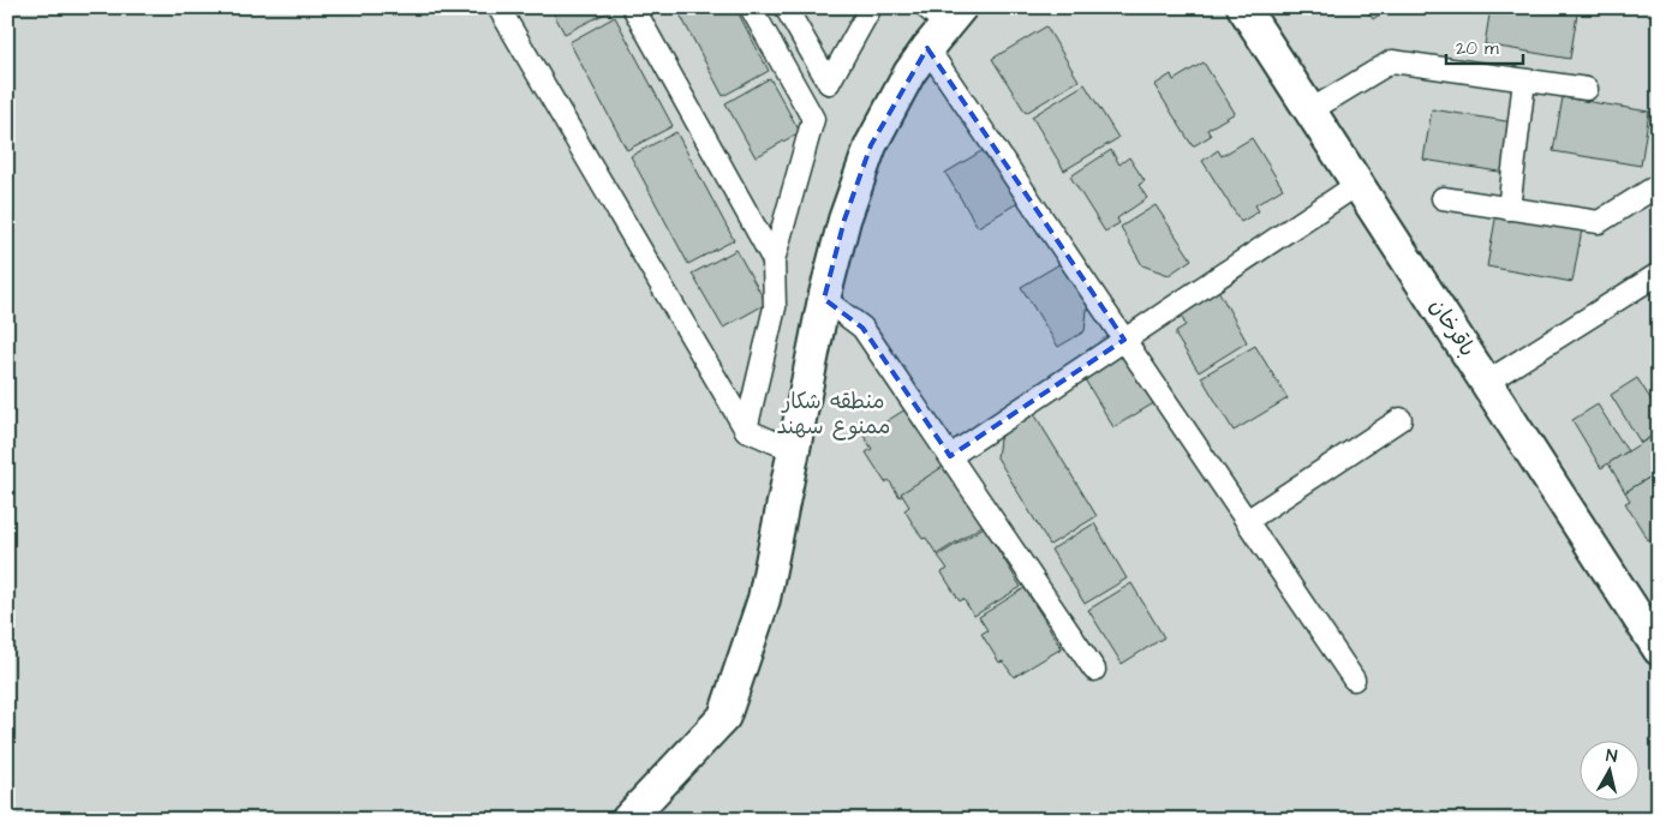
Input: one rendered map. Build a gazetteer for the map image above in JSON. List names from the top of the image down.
{
  "streets": {
    "street": ["باقرخان"]
  },
  "parks": ["منطقه شکار ممنوع سهند"],
  "scale_bar": "20 m",
  "north": "top"
}
